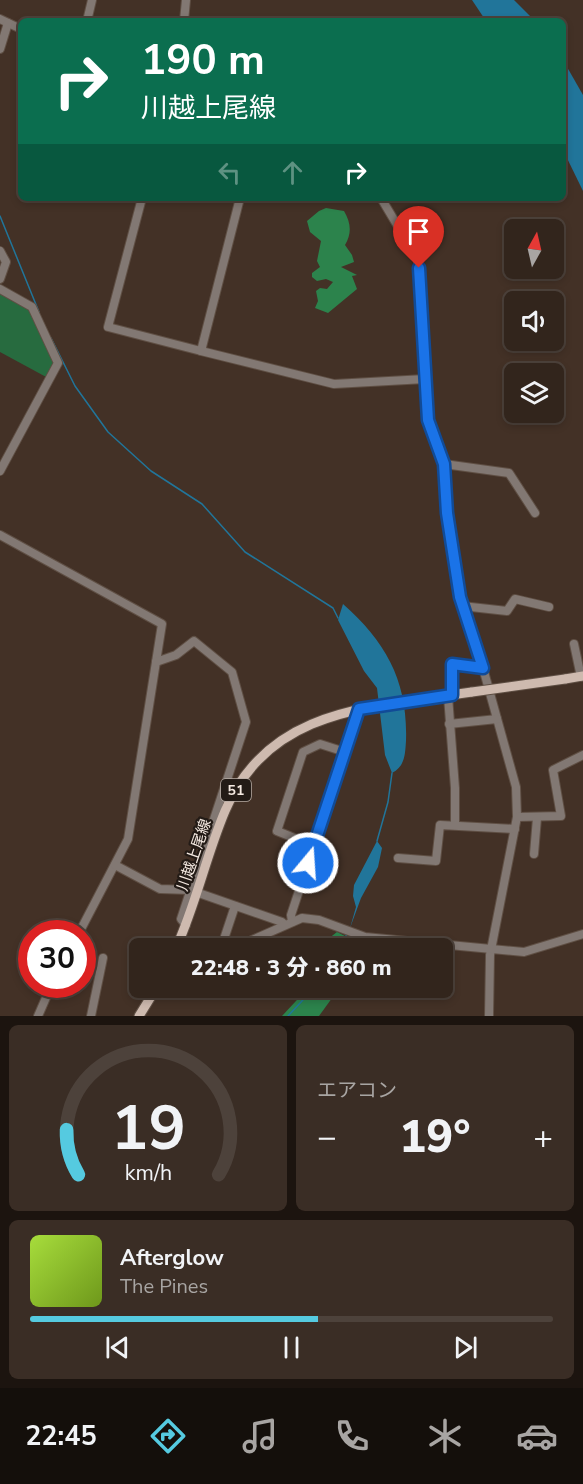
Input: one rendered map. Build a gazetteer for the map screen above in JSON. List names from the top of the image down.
{
  "streets": {
    "main road": ["51", "川越上尾線"]
  },
  "north": "top",
  "page": {
    "turn": ["190 m", "川越上尾線"],
    "limit": "30",
    "trip": "22:48 · 3 分 · 860 m",
    "tile": "エアコン",
    "heat": ["−", "19°", "+"],
    "song": ["Afterglow", "The Pines"],
    "tabs": "22:45",
    "gauge": ["19", "km/h"]
  }
}
